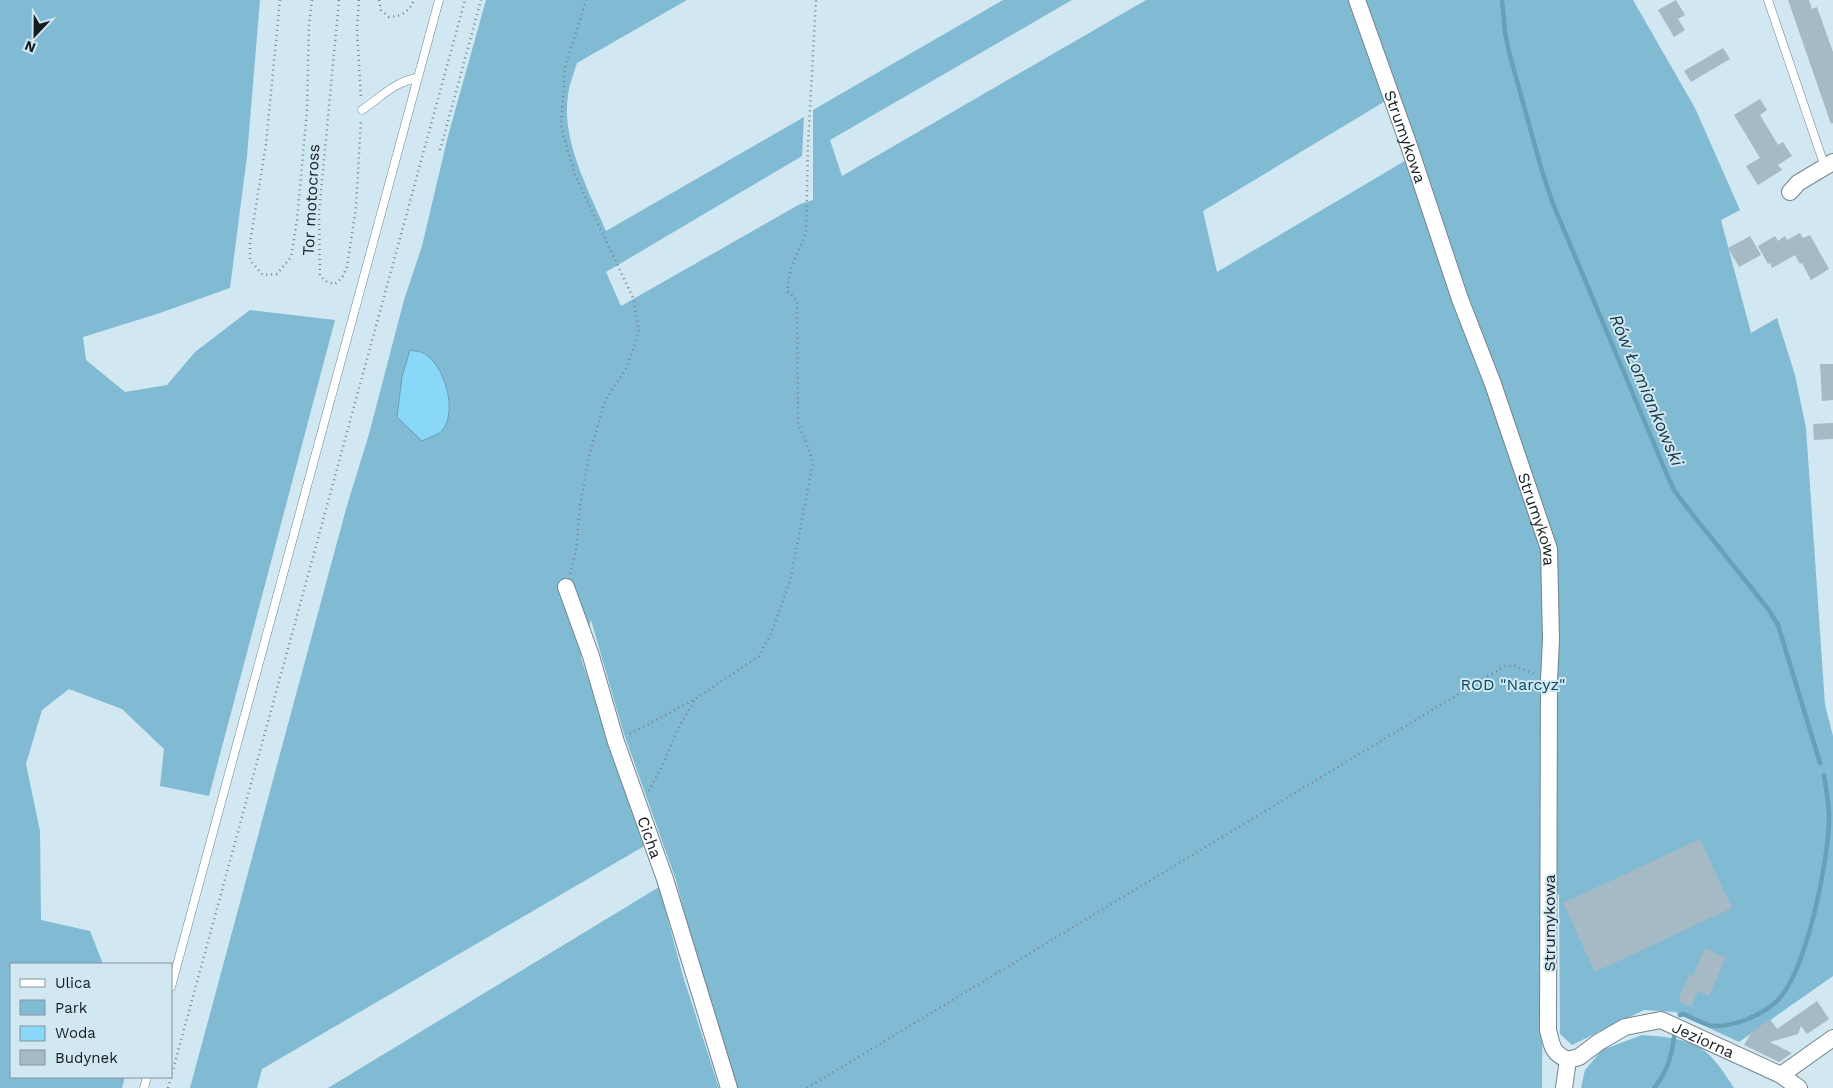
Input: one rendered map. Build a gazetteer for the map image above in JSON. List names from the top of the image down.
{
  "streets": {
    "street": ["Strumykowa", "Cicha", "Jeziorna"],
    "path": ["Tor motocross"]
  },
  "crossings": [
    ["Strumykowa", "Jeziorna"]
  ],
  "water": ["Rów Łomiankowski"],
  "parks": ["ROD \"Narcyz\""],
  "legend": [
    "Ulica",
    "Park",
    "Woda",
    "Budynek"
  ],
  "north": "bottom"
}
